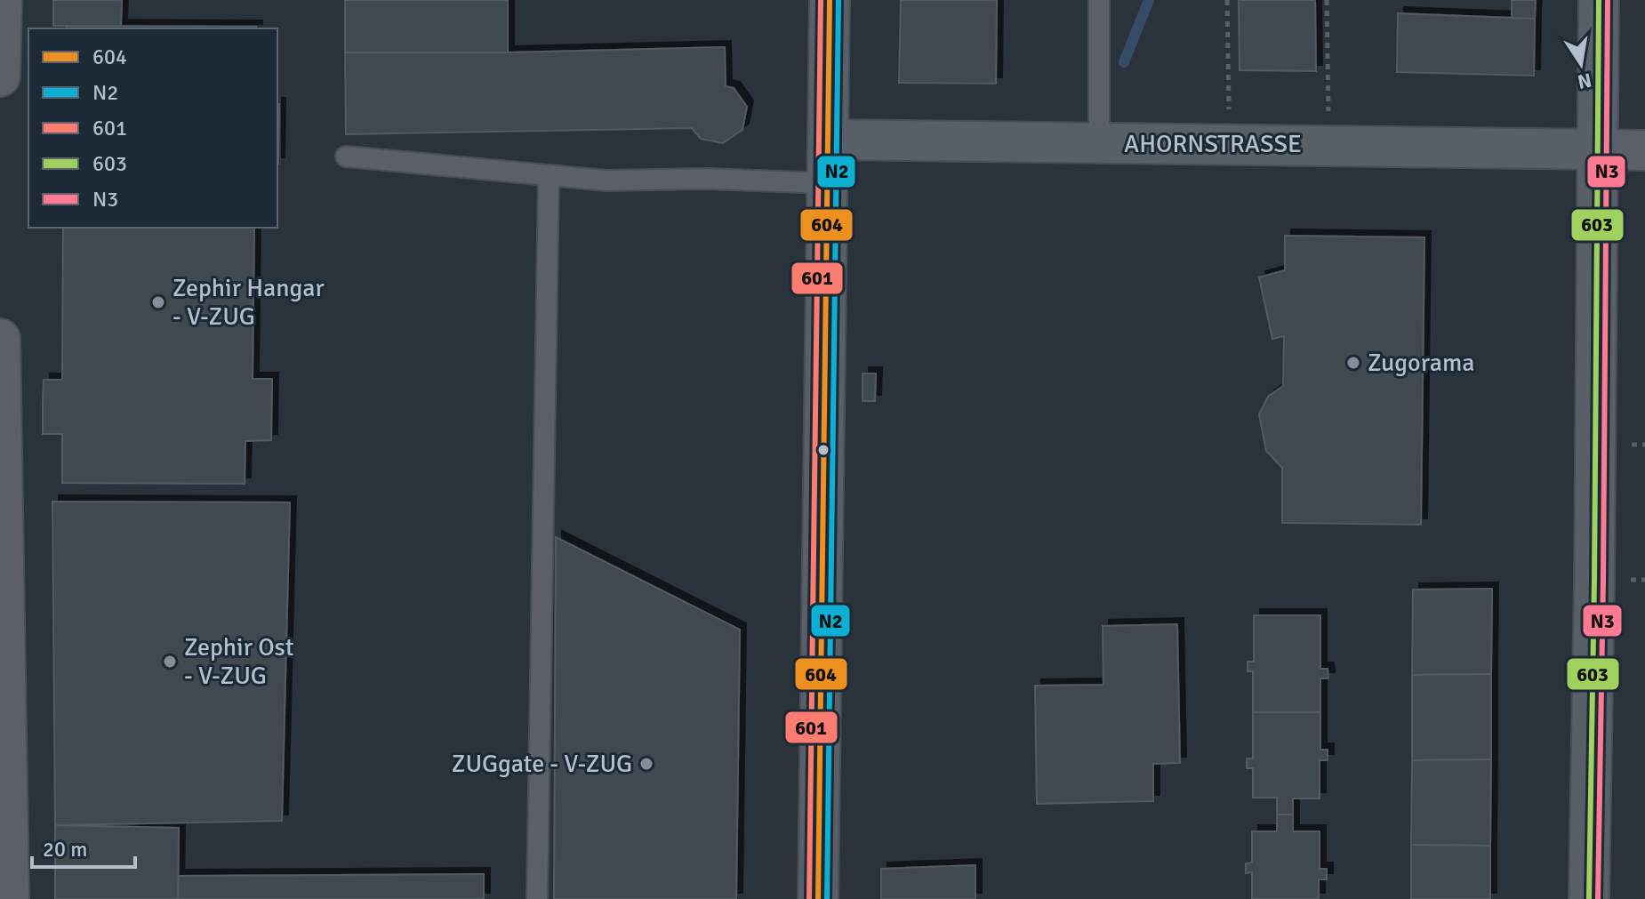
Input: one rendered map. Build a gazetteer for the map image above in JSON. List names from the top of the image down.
{
  "streets": {
    "street": ["AHORNSTRASSE"]
  },
  "places": [
    "Zephir Hangar - V-ZUG",
    "Zugorama",
    "Zephir Ost - V-ZUG",
    "ZUGgate - V-ZUG"
  ],
  "lines": [
    "transit line 604",
    "transit line N2",
    "transit line 601",
    "transit line 603",
    "transit line N3"
  ],
  "legend": [
    "604",
    "N2",
    "601",
    "603",
    "N3"
  ],
  "scale_bar": "20 m",
  "north": "bottom"
}
